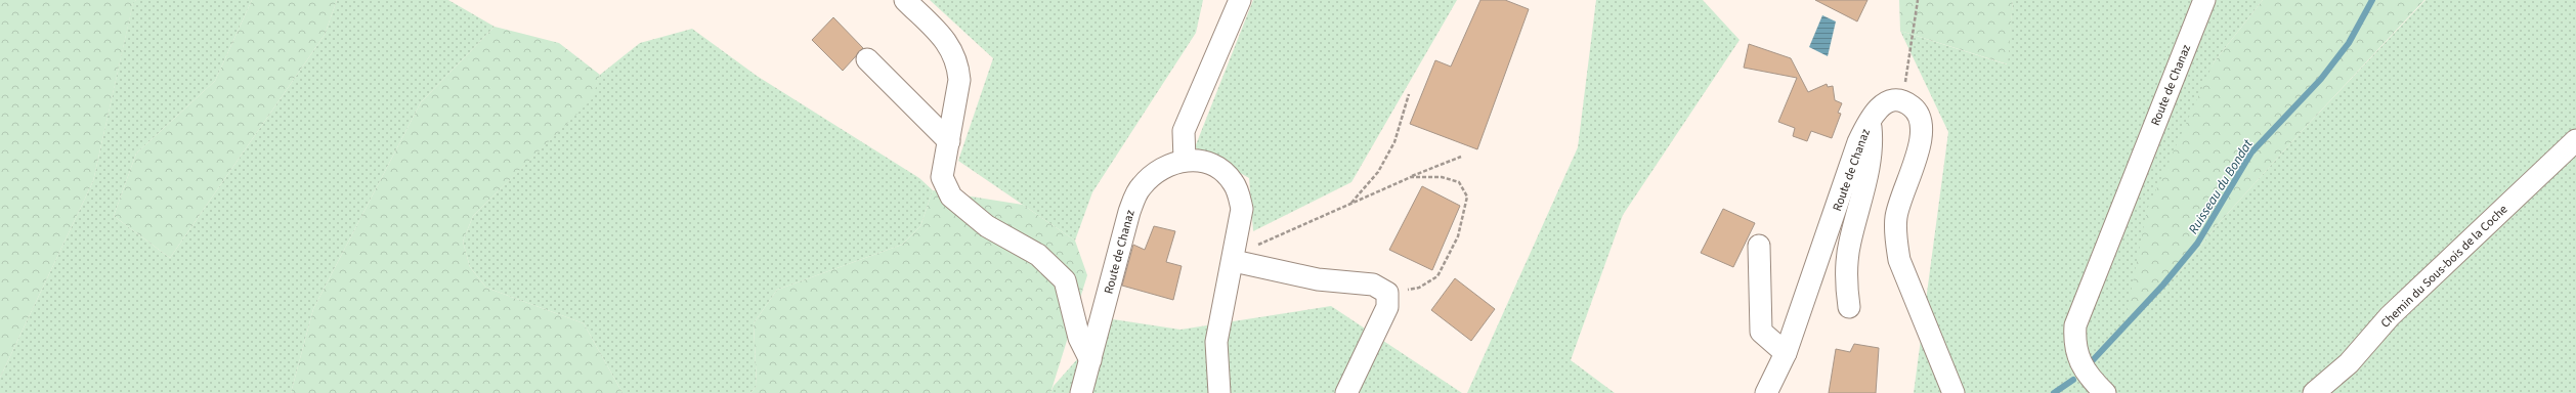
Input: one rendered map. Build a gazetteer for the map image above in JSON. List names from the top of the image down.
{
  "streets": {
    "street": ["Route de Chanaz", "Chemin du Sous-bois de la Coche"]
  },
  "water": ["Ruisseau du Bondat"]
}
